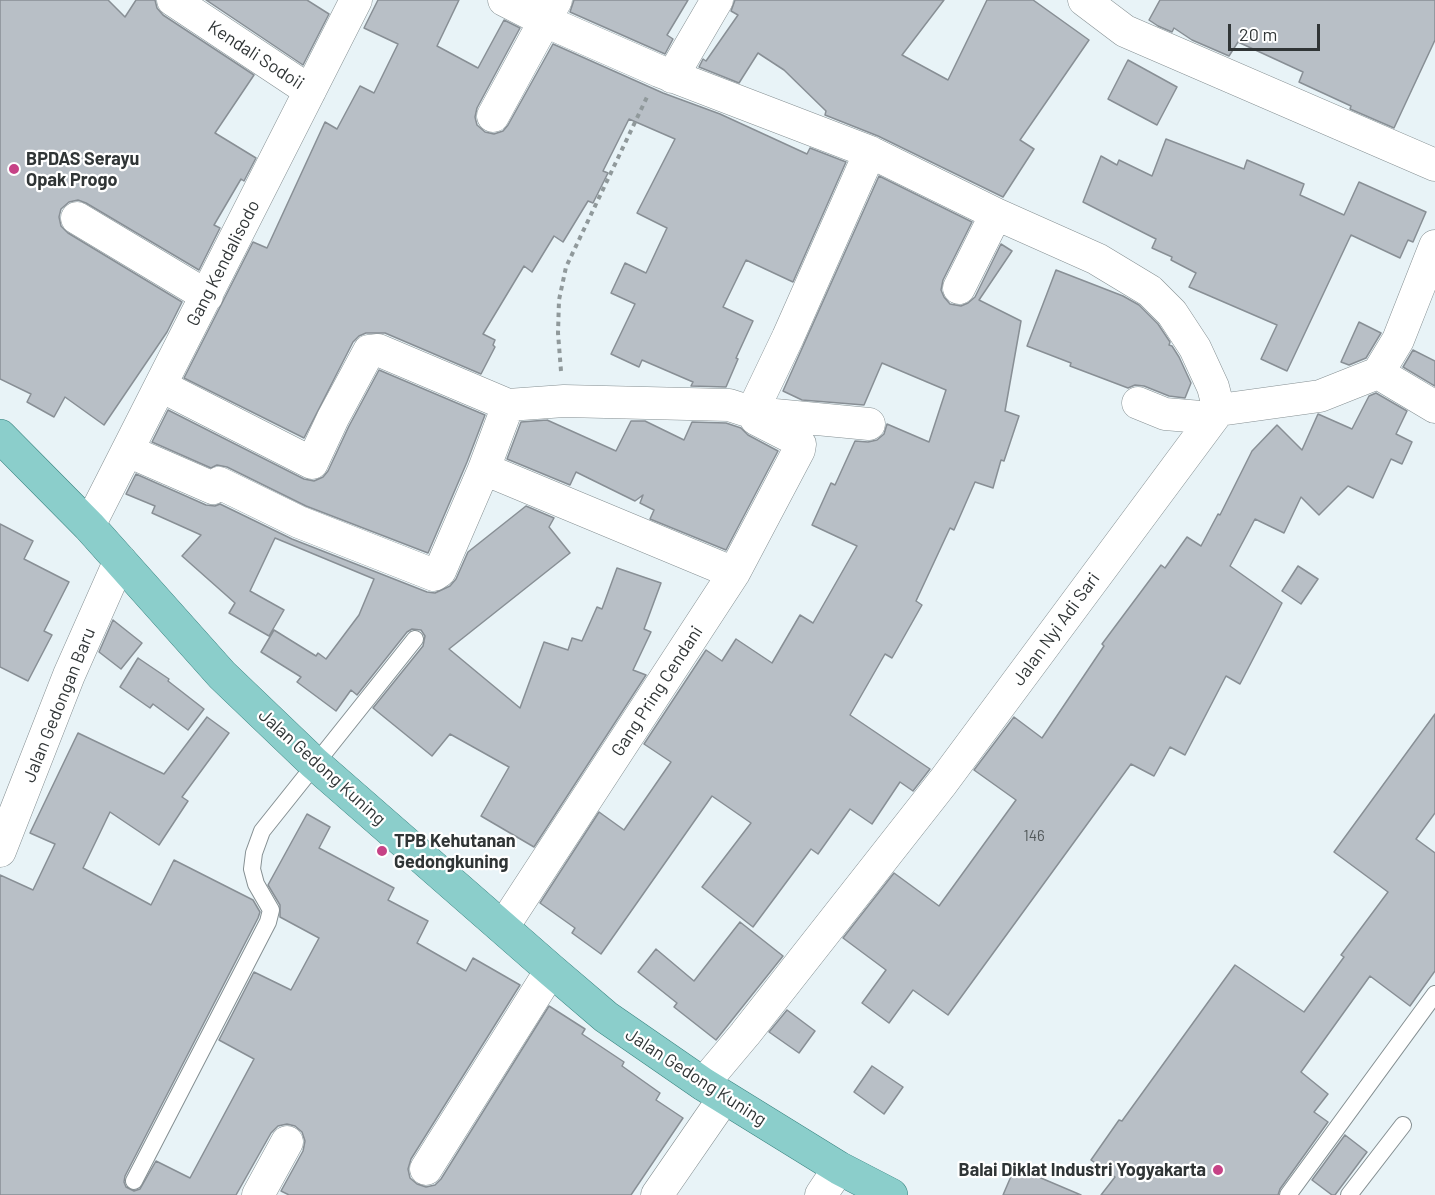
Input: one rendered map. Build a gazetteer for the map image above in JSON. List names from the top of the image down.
{
  "streets": {
    "main road": ["Jalan Gedong Kuning"],
    "street": [
      "Kendali Sodoii",
      "Gang Kendalisodo",
      "Jalan Nyi Adi Sari",
      "Gang Pring Cendani",
      "Jalan Gedongan Baru"
    ]
  },
  "crossings": [
    ["Kendali Sodoii", "Gang Kendalisodo"],
    ["Gang Kendalisodo", "Jalan Gedong Kuning"],
    ["Jalan Nyi Adi Sari", "Jalan Gedong Kuning"],
    ["Gang Pring Cendani", "Jalan Gedong Kuning"],
    ["Jalan Gedongan Baru", "Jalan Gedong Kuning"]
  ],
  "places": ["BPDAS Serayu Opak Progo", "TPB Kehutanan Gedongkuning", "Balai Diklat Industri Yogyakarta"],
  "house_numbers": ["146"],
  "scale_bar": "20 m"
}
